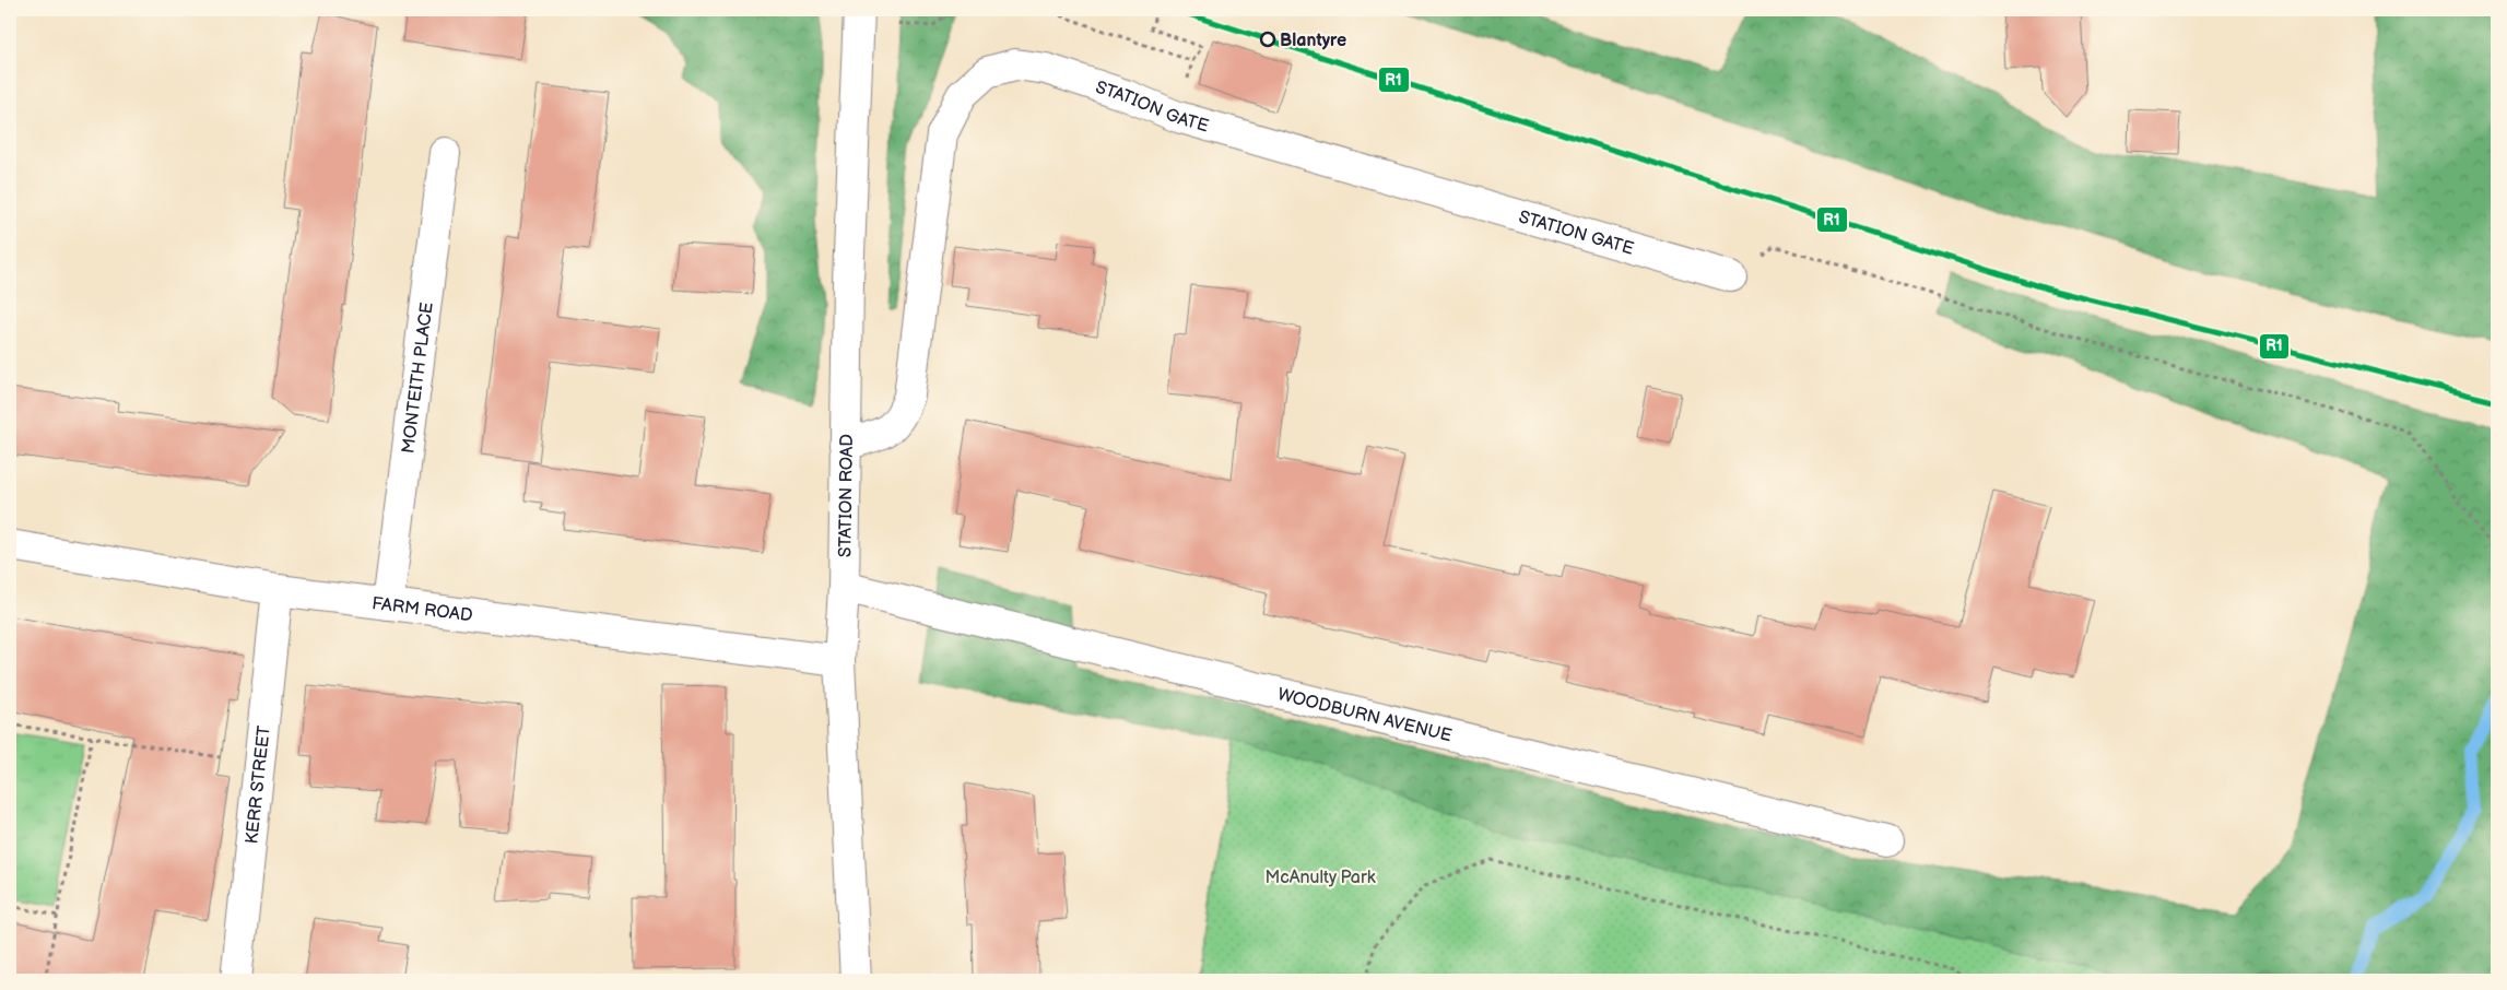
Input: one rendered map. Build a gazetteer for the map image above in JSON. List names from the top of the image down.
{
  "streets": {
    "street": [
      "STATION GATE",
      "MONTEITH PLACE",
      "STATION ROAD",
      "FARM ROAD",
      "WOODBURN AVENUE",
      "KERR STREET"
    ]
  },
  "crossings": [
    ["STATION GATE", "STATION ROAD"],
    ["MONTEITH PLACE", "FARM ROAD"],
    ["STATION ROAD", "FARM ROAD"],
    ["STATION ROAD", "WOODBURN AVENUE"],
    ["FARM ROAD", "KERR STREET"]
  ],
  "parks": ["McAnulty Park"],
  "places": ["Blantyre"],
  "lines": ["transit line R1"]
}
